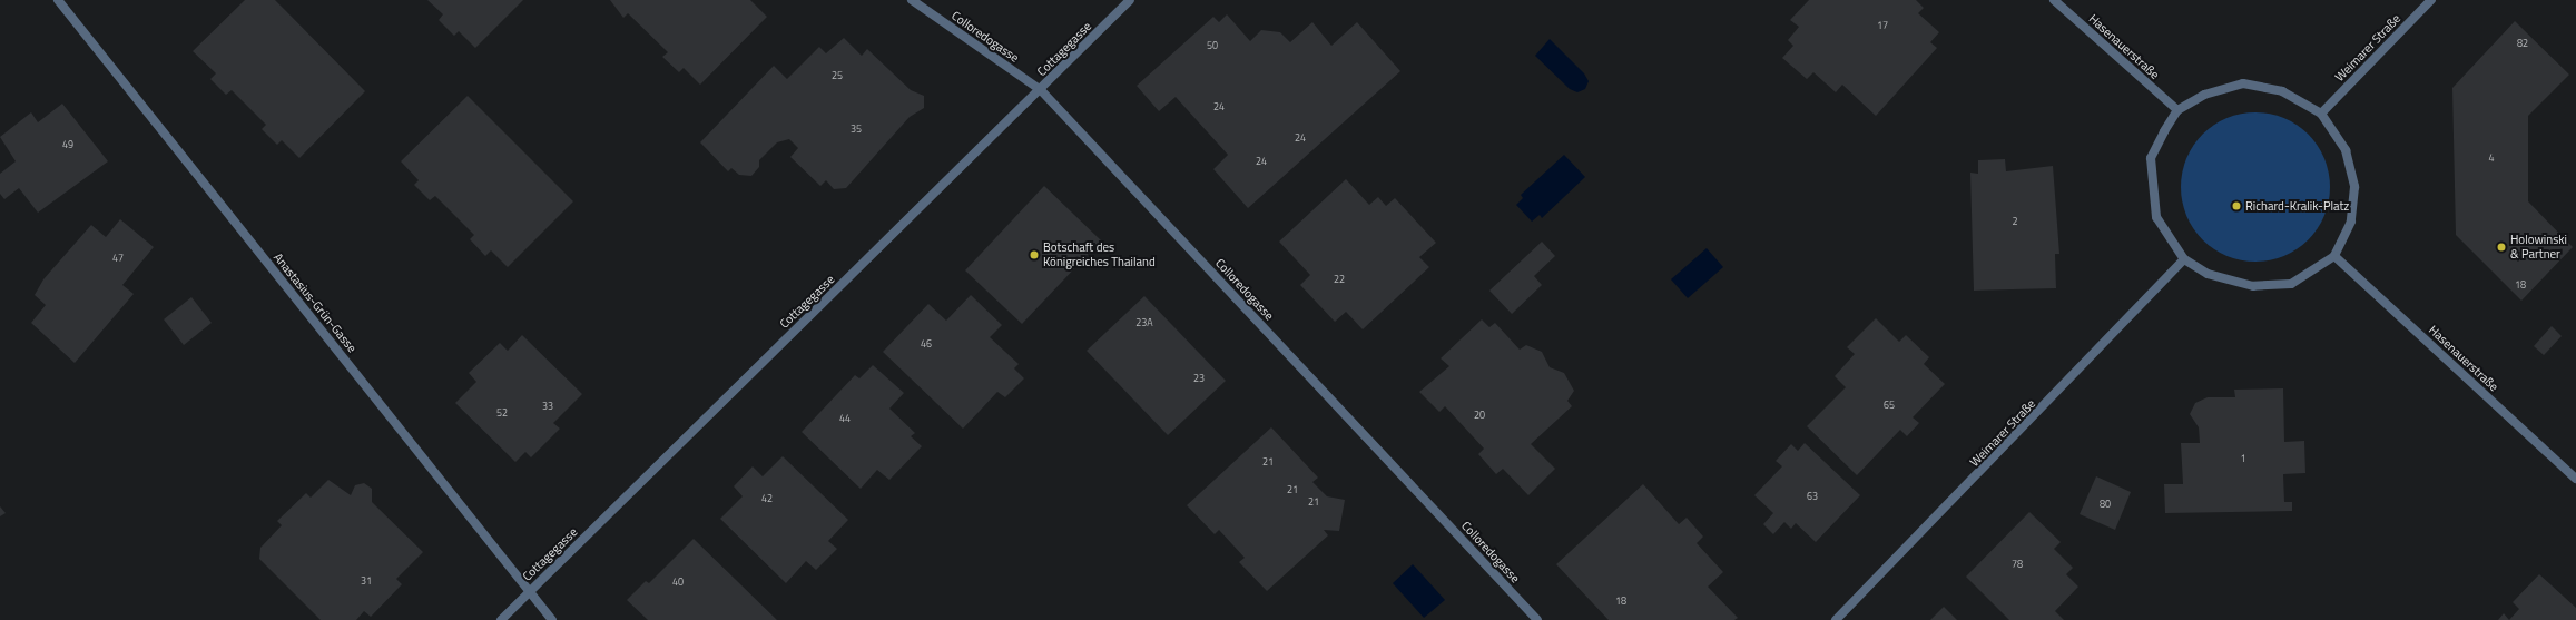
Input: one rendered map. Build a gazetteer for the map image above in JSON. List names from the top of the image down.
{
  "streets": {
    "street": [
      "Colloredogasse",
      "Hasenauerstraße",
      "Weimarer Straße",
      "Cottagegasse",
      "Anastasius-Grün-Gasse"
    ]
  },
  "crossings": [
    ["Colloredogasse", "Cottagegasse"],
    ["Cottagegasse", "Anastasius-Grün-Gasse"]
  ],
  "places": ["Richard-Kralik-Platz", "Holowinski & Partner", "Botschaft des Königreiches Thailand"],
  "house_numbers": [
    "17",
    "82",
    "50",
    "25",
    "24",
    "35",
    "24",
    "49",
    "4",
    "24",
    "2",
    "47",
    "22",
    "18",
    "23A",
    "46",
    "23",
    "65",
    "33",
    "52",
    "20",
    "44",
    "1",
    "21",
    "21",
    "63",
    "42",
    "21",
    "80",
    "78",
    "31",
    "40",
    "18"
  ]
}
